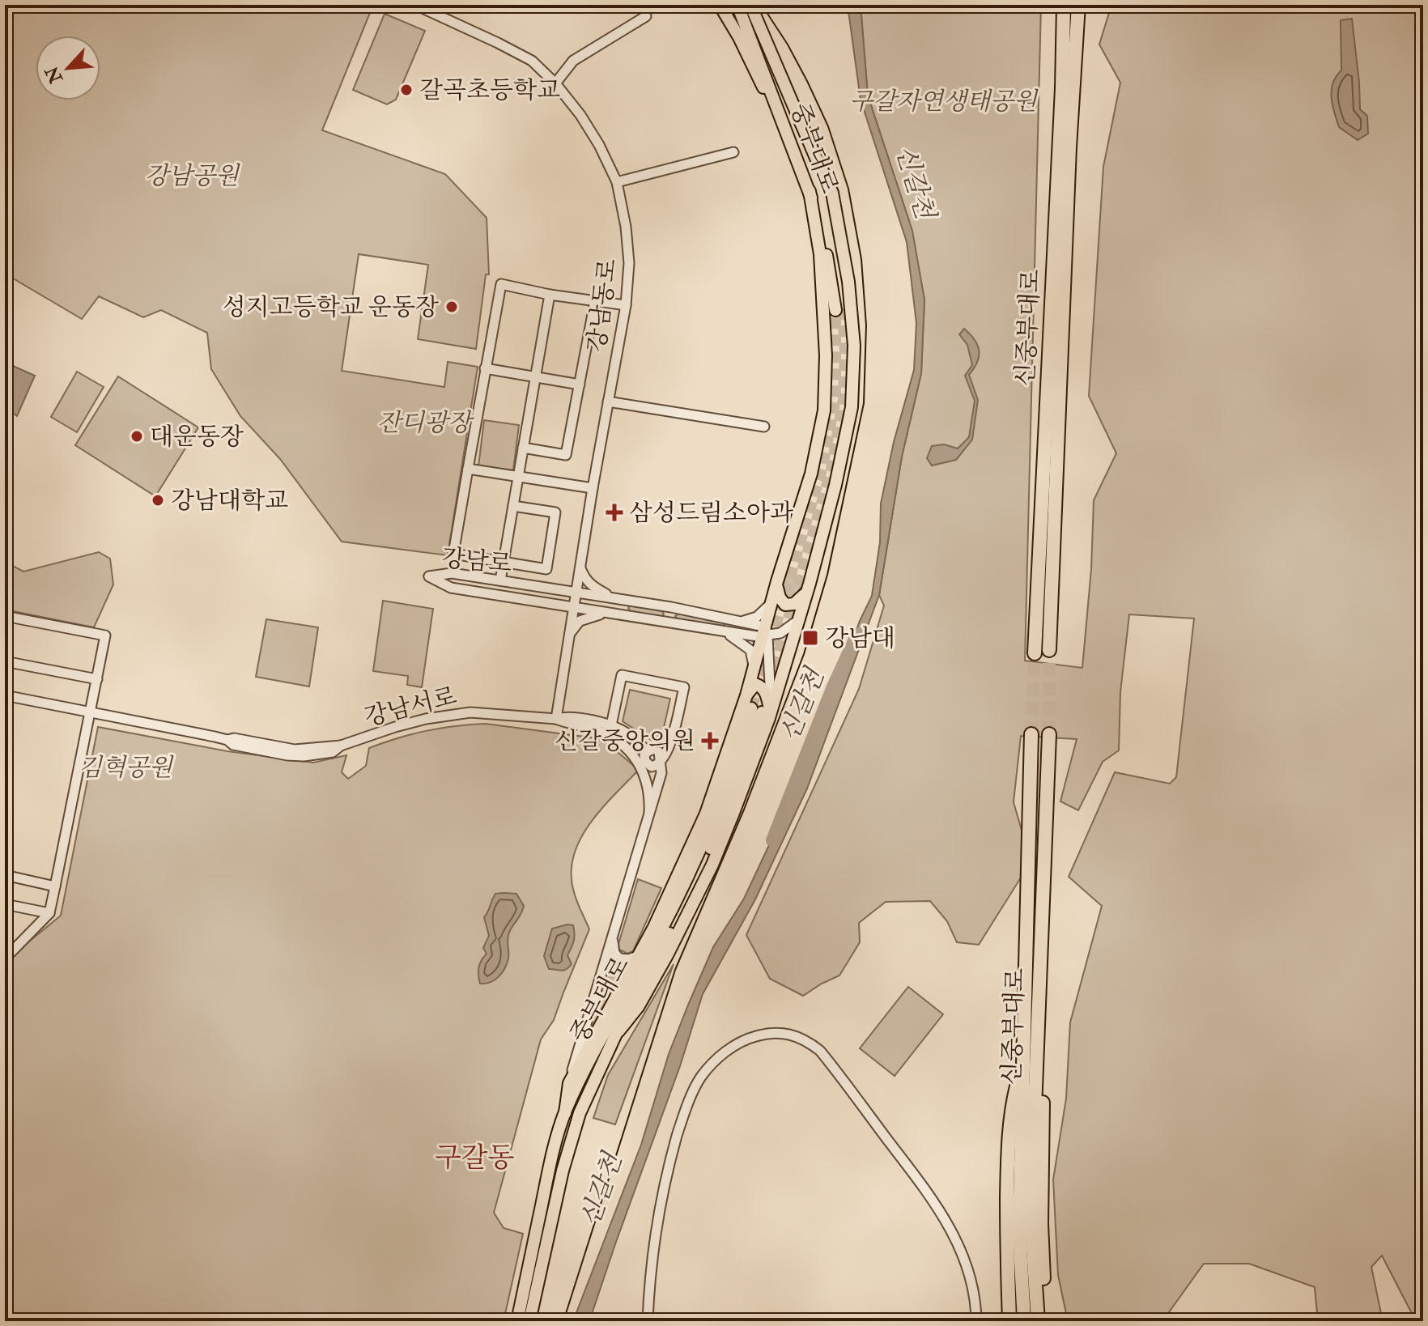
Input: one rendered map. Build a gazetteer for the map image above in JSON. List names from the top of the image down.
{
  "streets": {
    "highway": ["신중부대로"],
    "main road": ["중부대로"],
    "street": ["강남동로", "강남로", "강남서로"]
  },
  "crossings": [
    ["중부대로", "강남서로"],
    ["강남동로", "강남로"]
  ],
  "districts": ["구갈동"],
  "water": ["신갈천"],
  "parks": [
    "구갈자연생태공원",
    "강남공원",
    "잔디광장",
    "김혁공원"
  ],
  "places": {
    "other": [
      "갈곡초등학교",
      "성지고등학교 운동장",
      "대운동장",
      "강남대학교"
    ],
    "health": ["삼성드림소아과", "신갈중앙의원"],
    "transit": ["강남대"]
  },
  "north": "bottom left"
}
